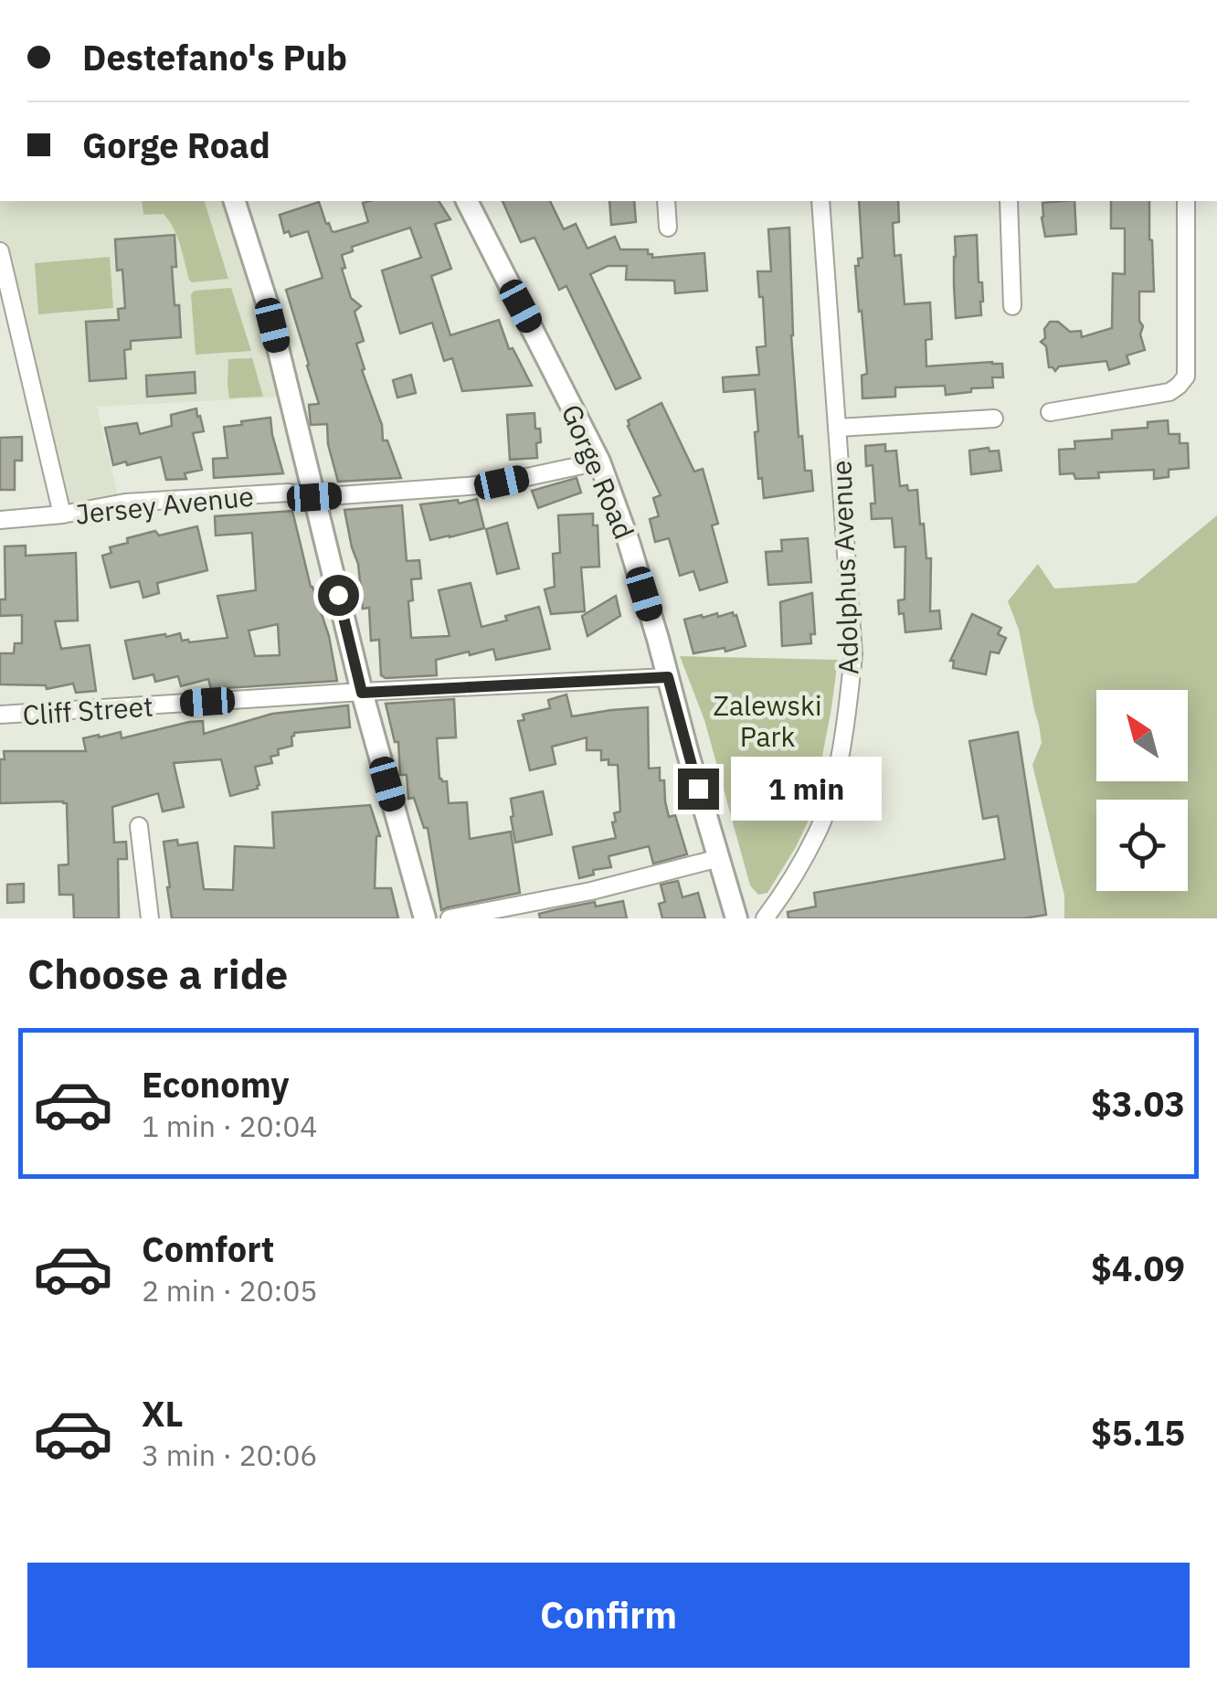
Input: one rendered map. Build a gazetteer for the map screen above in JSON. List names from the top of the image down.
{
  "streets": {
    "main road": ["Gorge Road"],
    "street": ["Jersey Avenue", "Adolphus Avenue", "Cliff Street"]
  },
  "crossings": [
    ["Gorge Road", "Jersey Avenue"],
    ["Gorge Road", "Cliff Street"]
  ],
  "parks": ["Zalewski Park"],
  "north": "top left",
  "page": {
    "banner": ["Destefano's Pub", "Gorge Road"],
    "bubble": "1 min",
    "heading": "Choose a ride",
    "list": [
      {
        "name": "Economy",
        "note": "1 min · 20:04",
        "value": "$3.03"
      },
      {
        "name": "Comfort",
        "note": "2 min · 20:05",
        "value": "$4.09"
      },
      {
        "name": "XL",
        "note": "3 min · 20:06",
        "value": "$5.15"
      }
    ],
    "buttons": "Confirm"
  }
}
